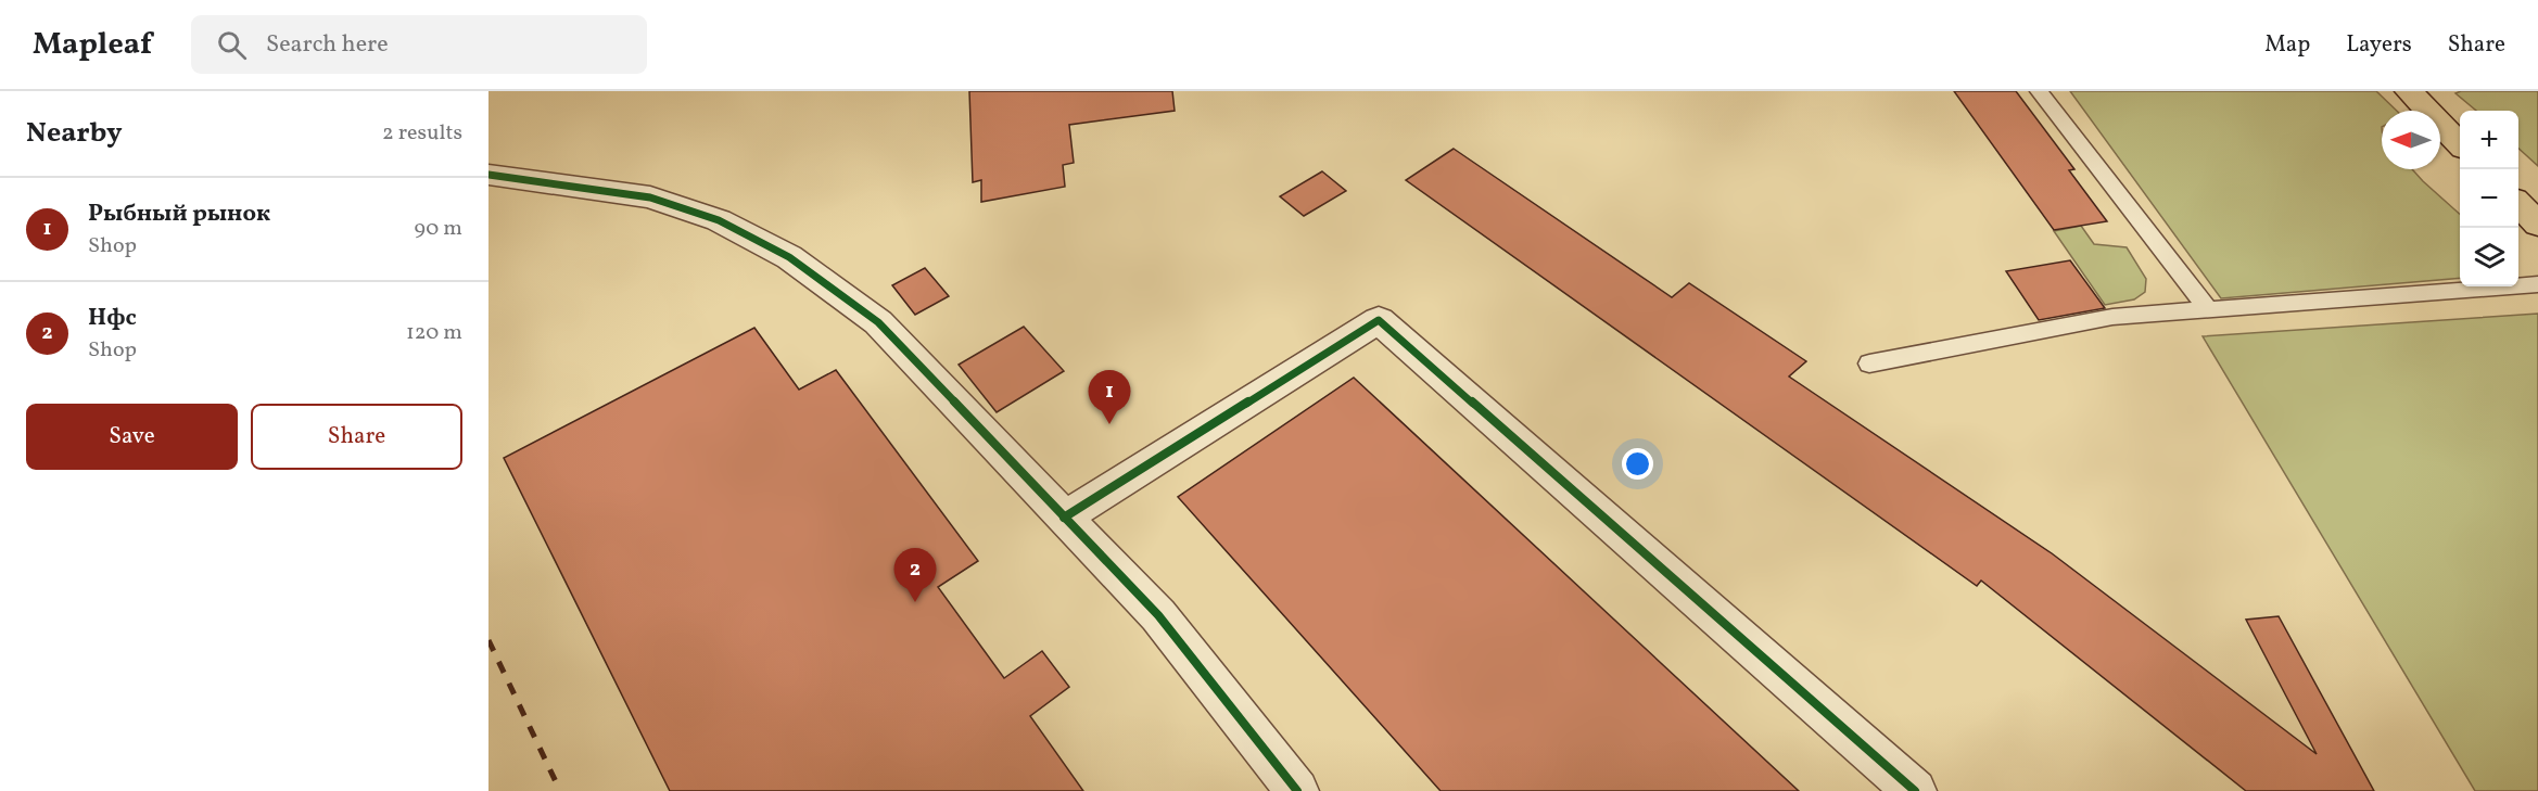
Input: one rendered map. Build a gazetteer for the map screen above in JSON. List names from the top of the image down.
{
  "north": "left",
  "page": {
    "header": "Mapleaf",
    "search": "Search here",
    "nav": ["Map", "Layers", "Share"],
    "heading": ["Nearby", "2 results"],
    "map_buttons": ["+", "−"],
    "list": [
      {
        "mark": "1",
        "name": "Рыбный рынок",
        "note": "Shop",
        "value": "90 m"
      },
      {
        "mark": "2",
        "name": "Нфс",
        "note": "Shop",
        "value": "120 m"
      }
    ],
    "pins": ["1", "2"],
    "buttons": ["Save", "Share"]
  }
}
